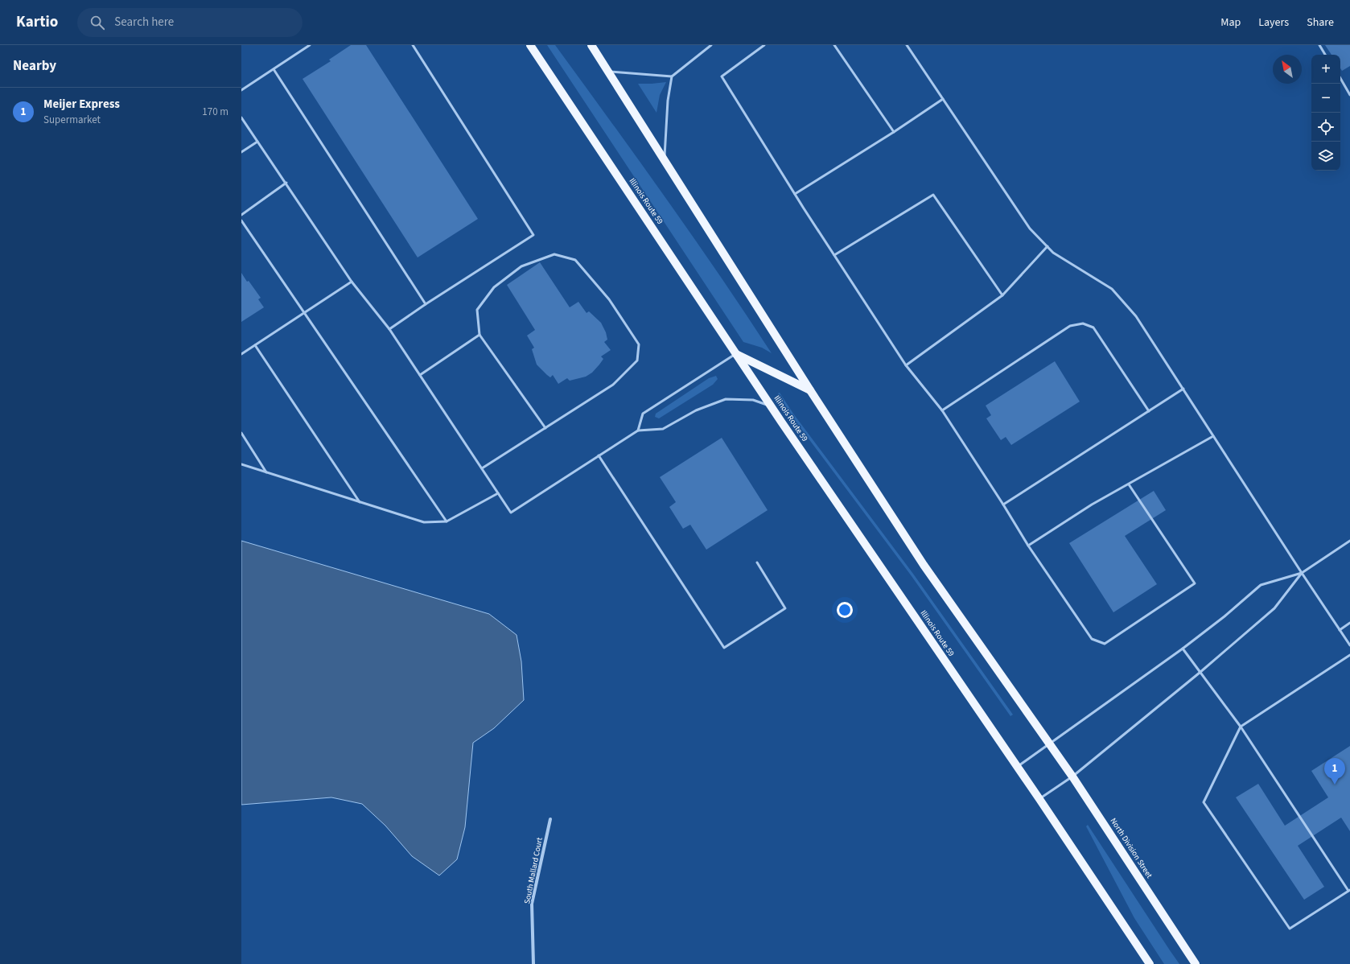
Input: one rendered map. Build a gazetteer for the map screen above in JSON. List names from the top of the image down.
{
  "streets": {
    "main road": ["Illinois Route 59", "North Division Street"],
    "street": ["South Mallard Court"]
  },
  "north": "top left",
  "page": {
    "header": "Kartio",
    "search": "Search here",
    "nav": ["Map", "Layers", "Share"],
    "heading": "Nearby",
    "map_buttons": ["+", "−"],
    "list": [
      {
        "mark": "1",
        "name": "Meijer Express",
        "note": "Supermarket",
        "value": "170 m"
      }
    ],
    "pins": "1"
  }
}
